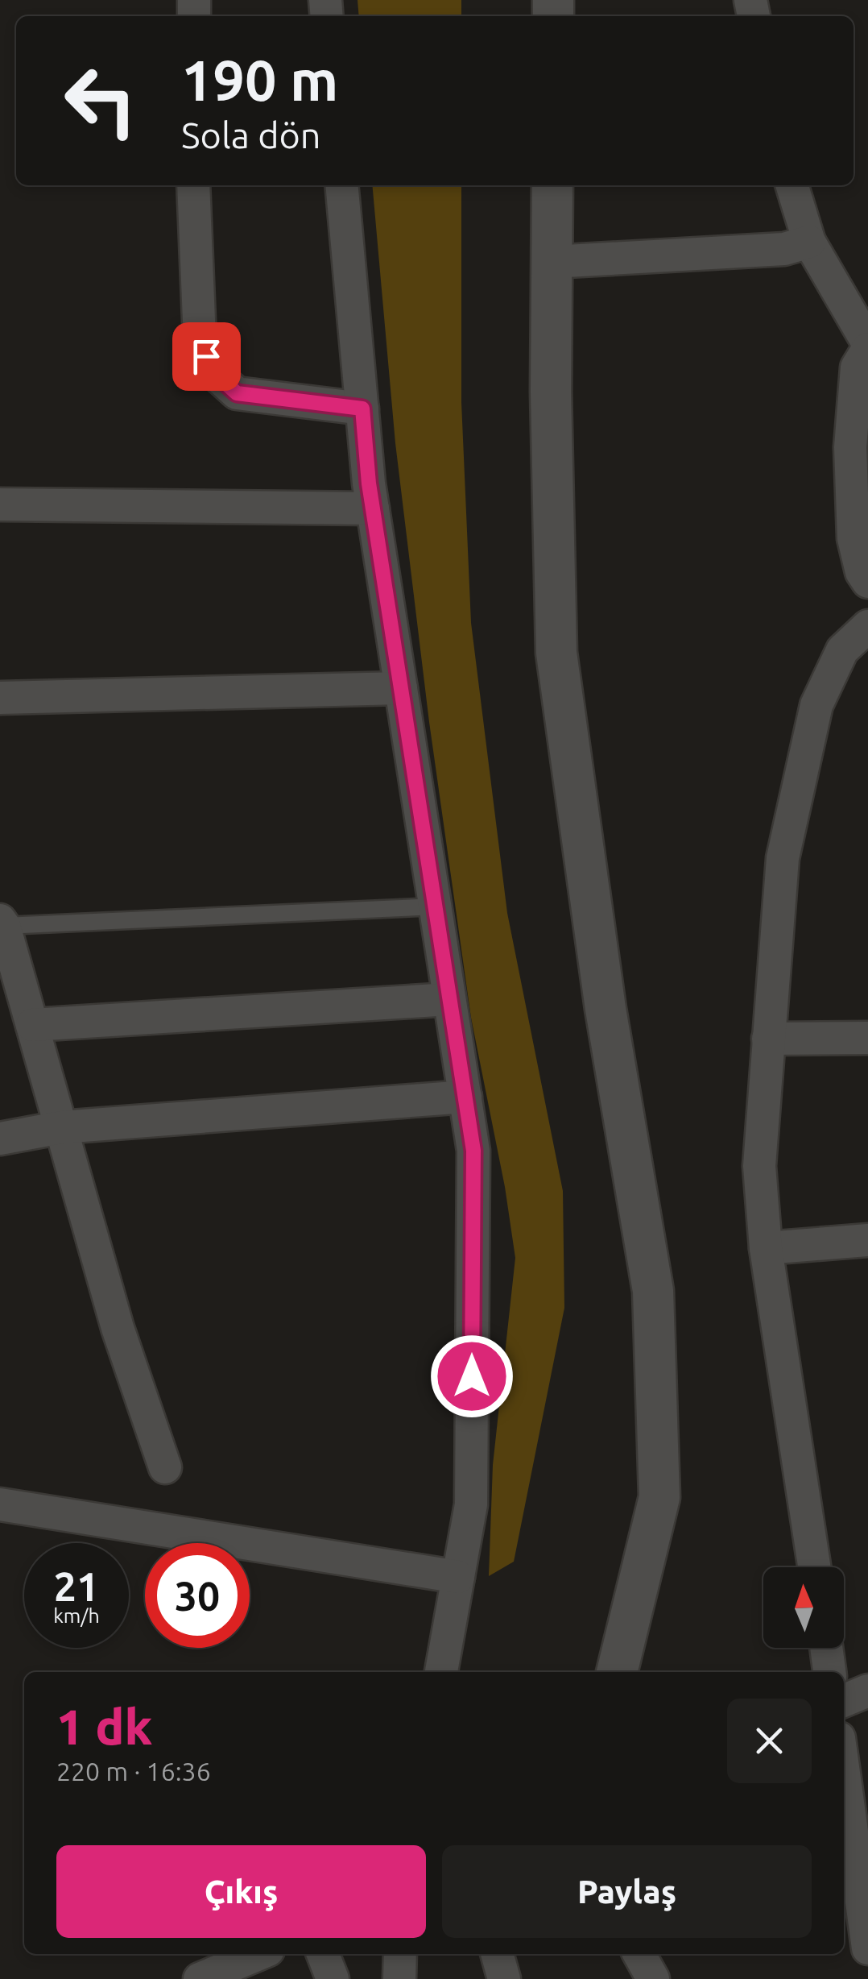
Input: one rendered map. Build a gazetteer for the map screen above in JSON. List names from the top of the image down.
{
  "north": "top",
  "page": {
    "turn": ["190 m", "Sola dön"],
    "speed": "21 km/h",
    "limit": "30",
    "heading": ["1 dk", "220 m · 16:36"],
    "buttons": ["Çıkış", "Paylaş"]
  }
}
